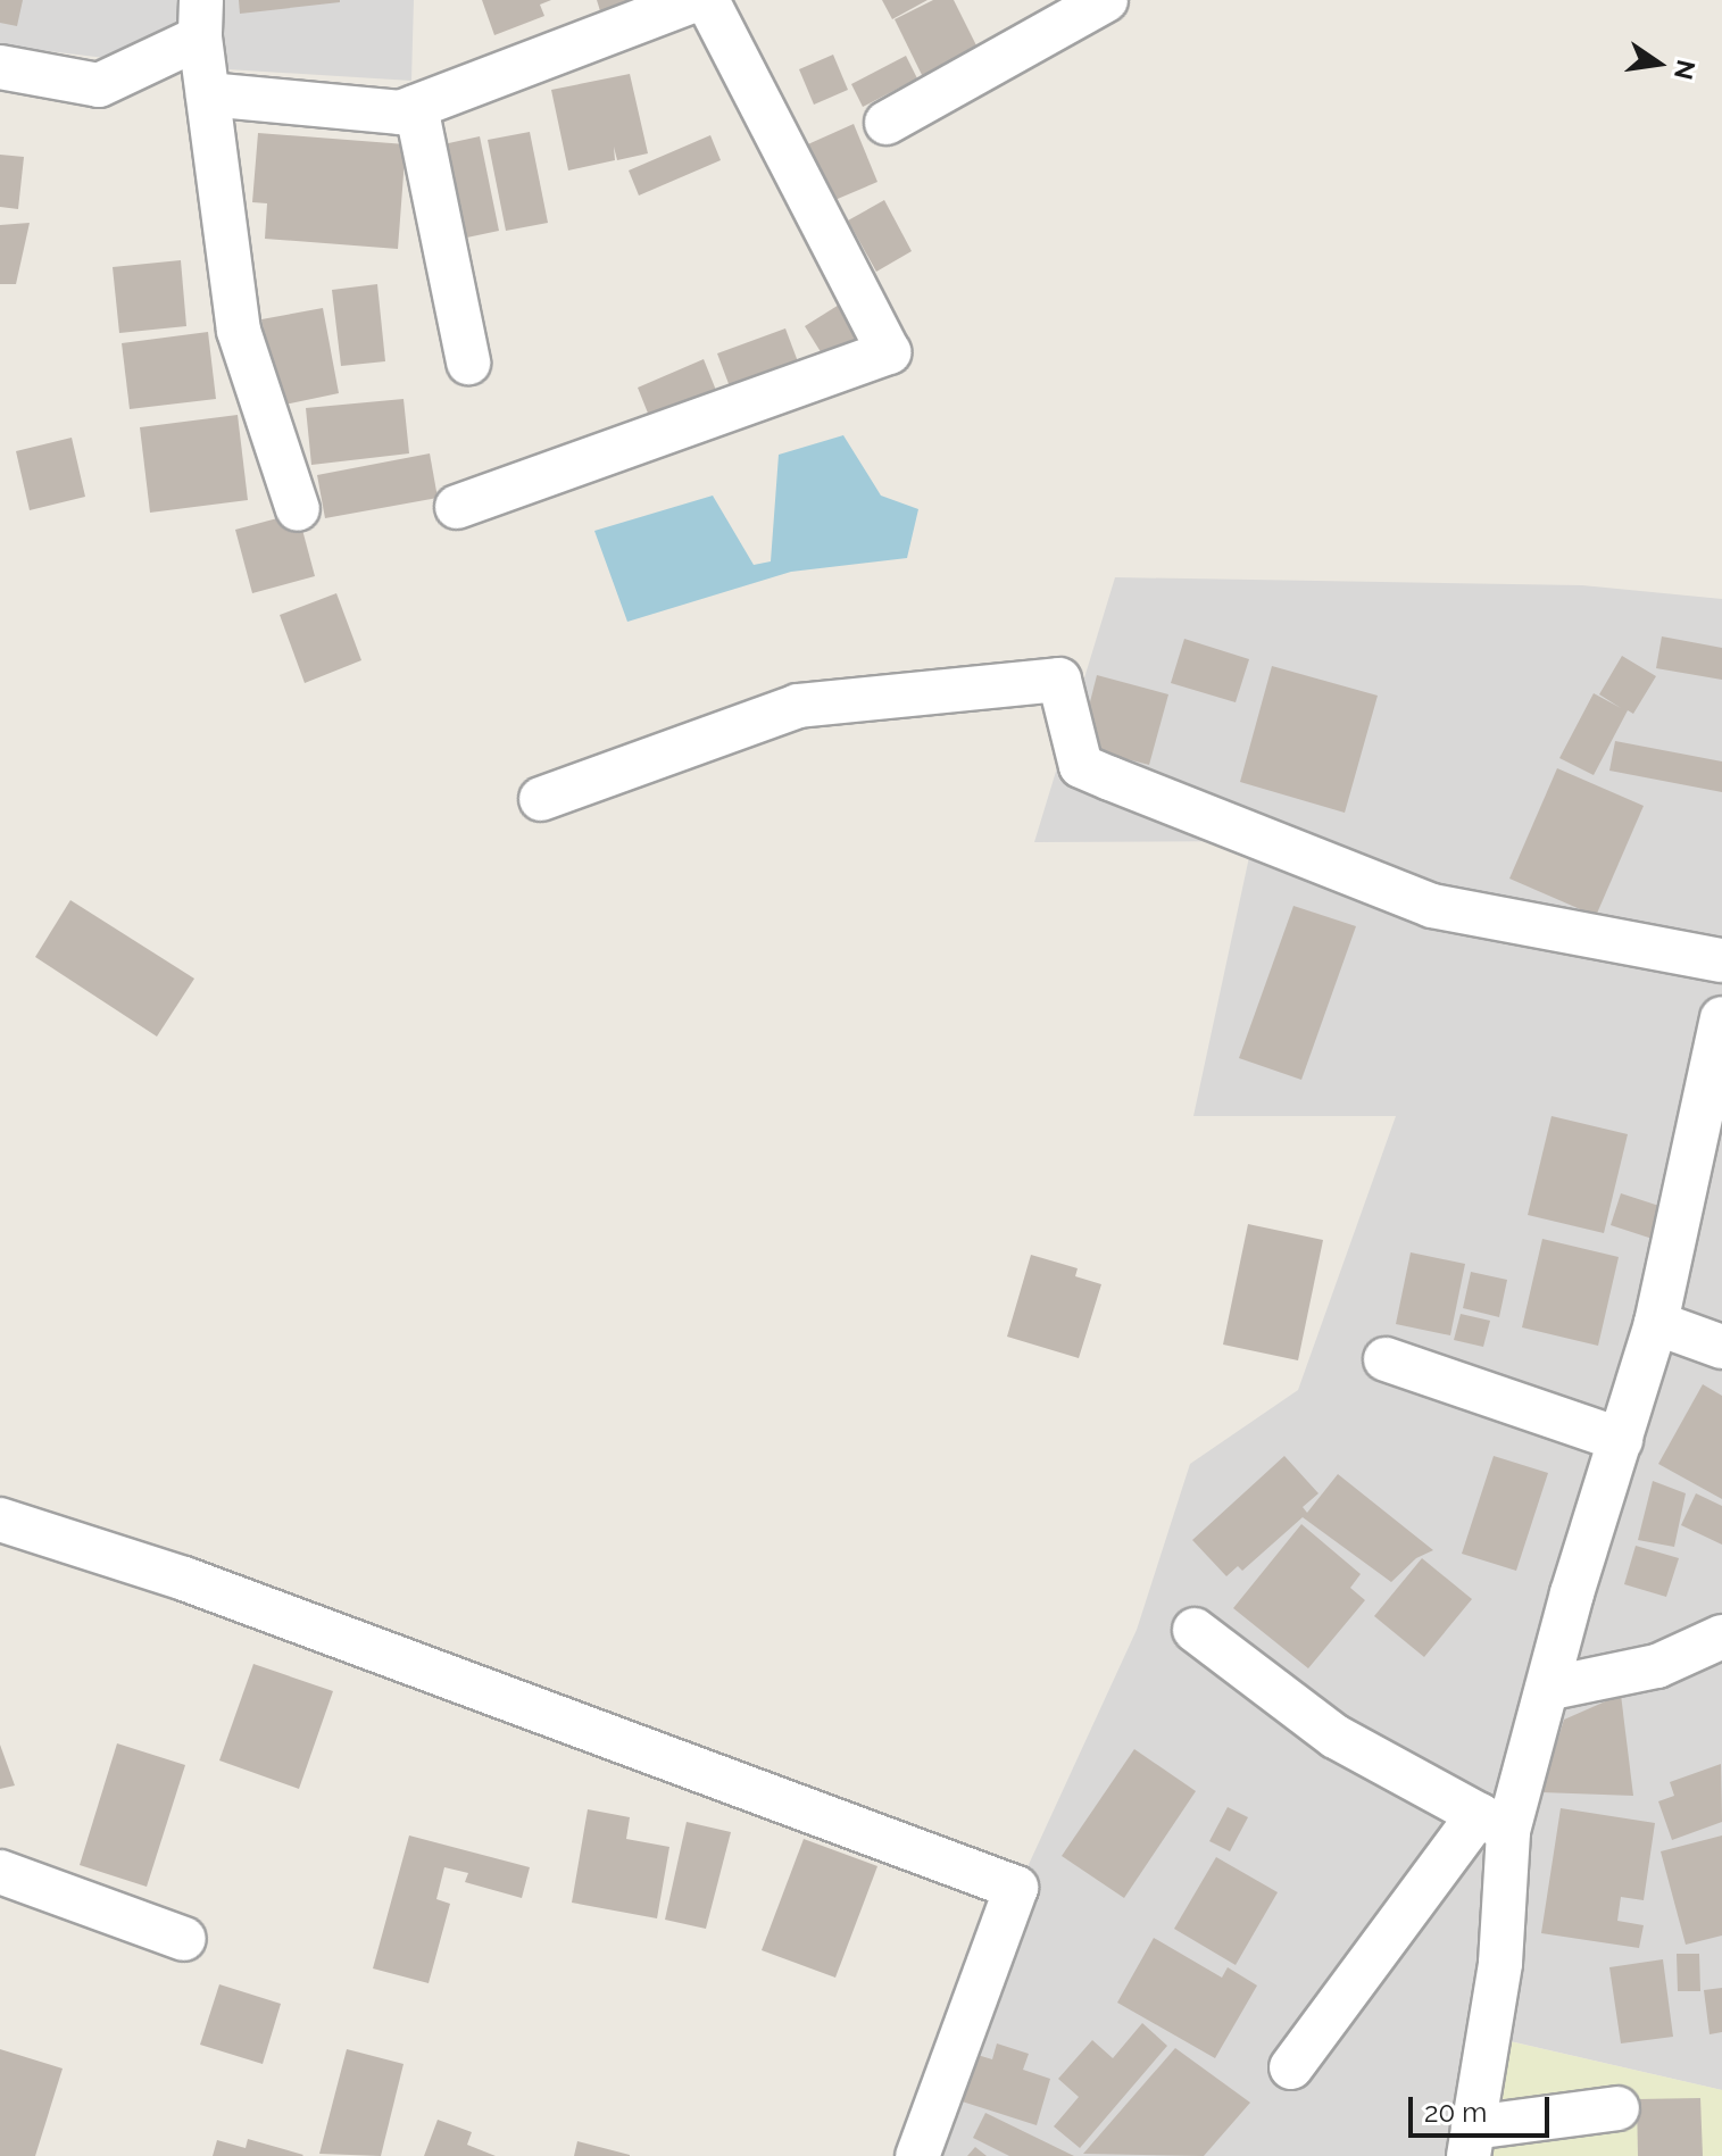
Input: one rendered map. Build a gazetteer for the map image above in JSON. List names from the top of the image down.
{
  "scale_bar": "20 m",
  "north": "right"
}
